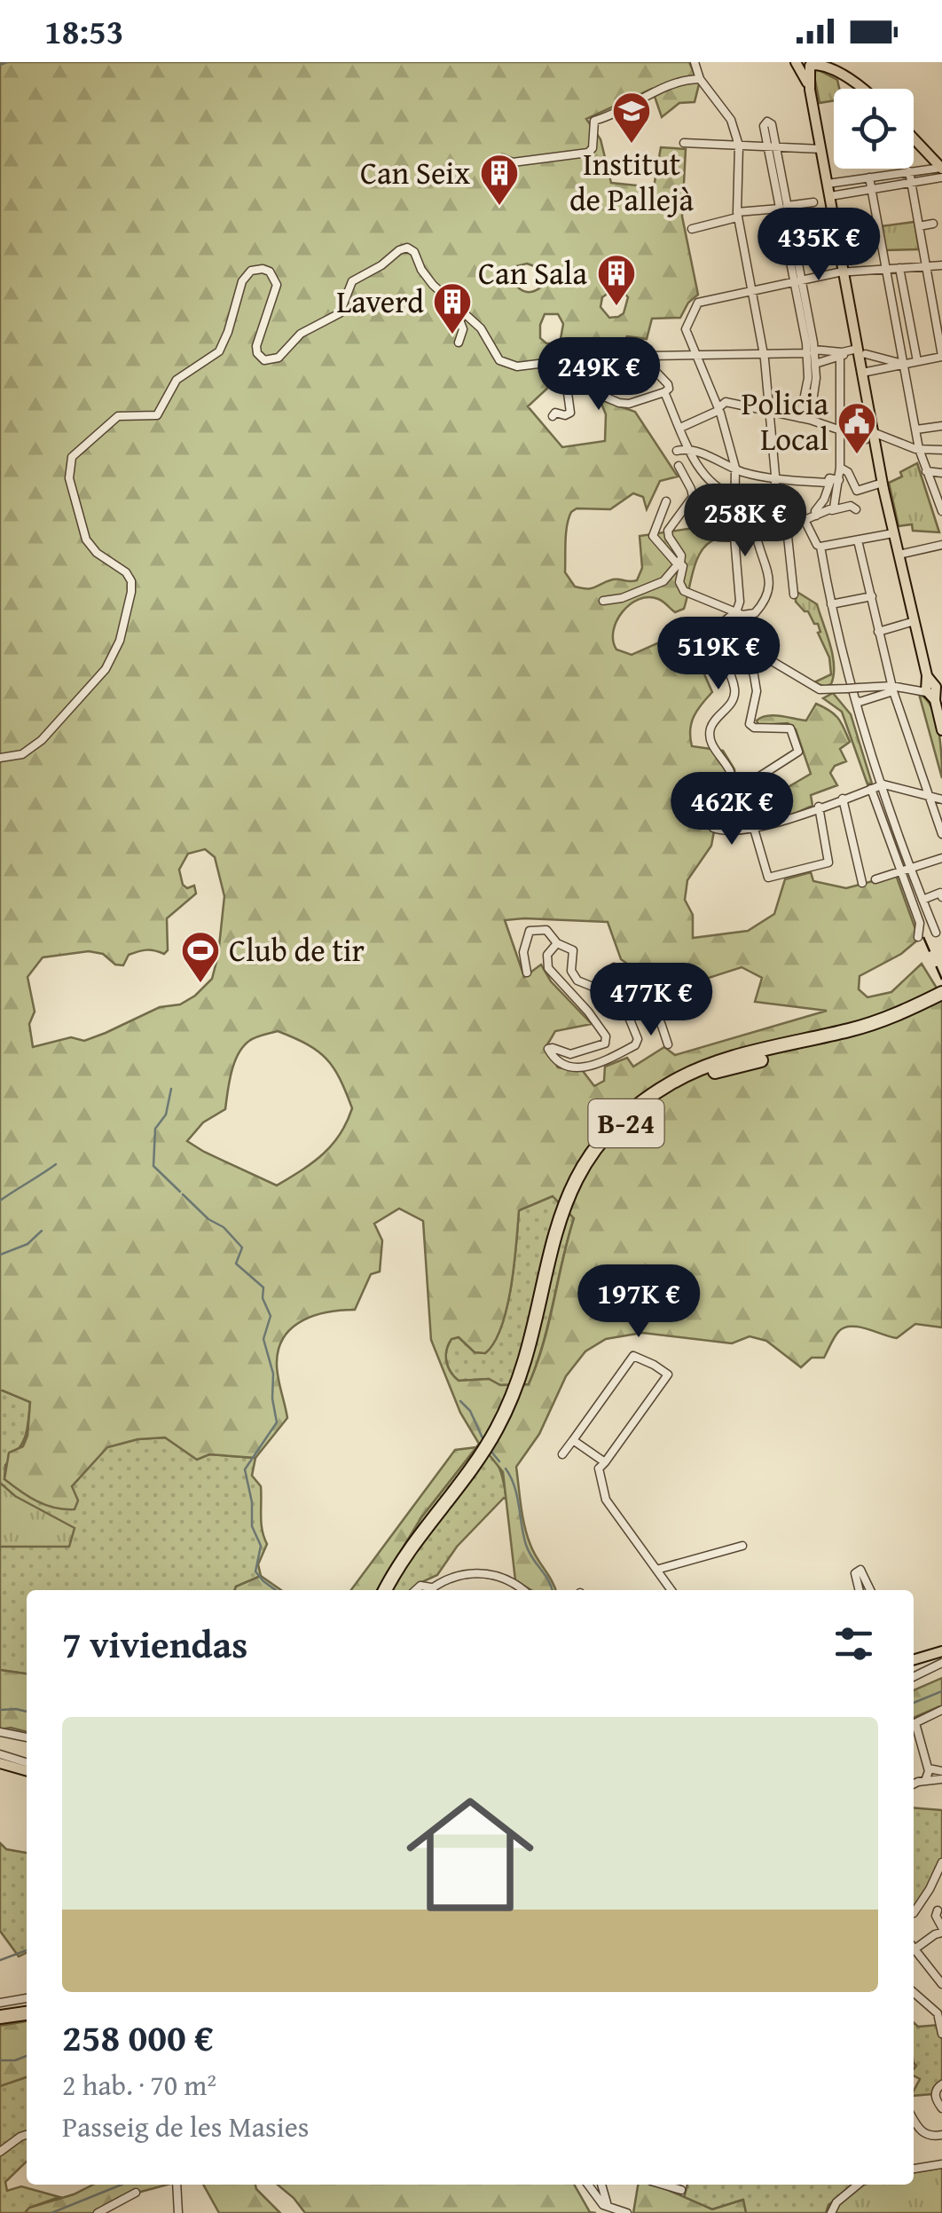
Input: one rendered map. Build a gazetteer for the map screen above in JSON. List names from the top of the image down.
{
  "streets": {
    "highway": ["B-24"]
  },
  "places": {
    "school or university": ["Institut de Pallejà"],
    "building": ["Can Seix", "Can Sala", "Laverd"],
    "public building": ["Policia Local"],
    "sports": ["Club de tir"]
  },
  "page": {
    "status": "18:53",
    "price": [
      "435K €",
      "249K €",
      "258K €",
      "519K €",
      "462K €",
      "477K €",
      "197K €"
    ],
    "heading": "7 viviendas",
    "list": [
      {
        "name": "258 000 €",
        "note": "2 hab. · 70 m² · Passeig de les Masies"
      }
    ]
  }
}
